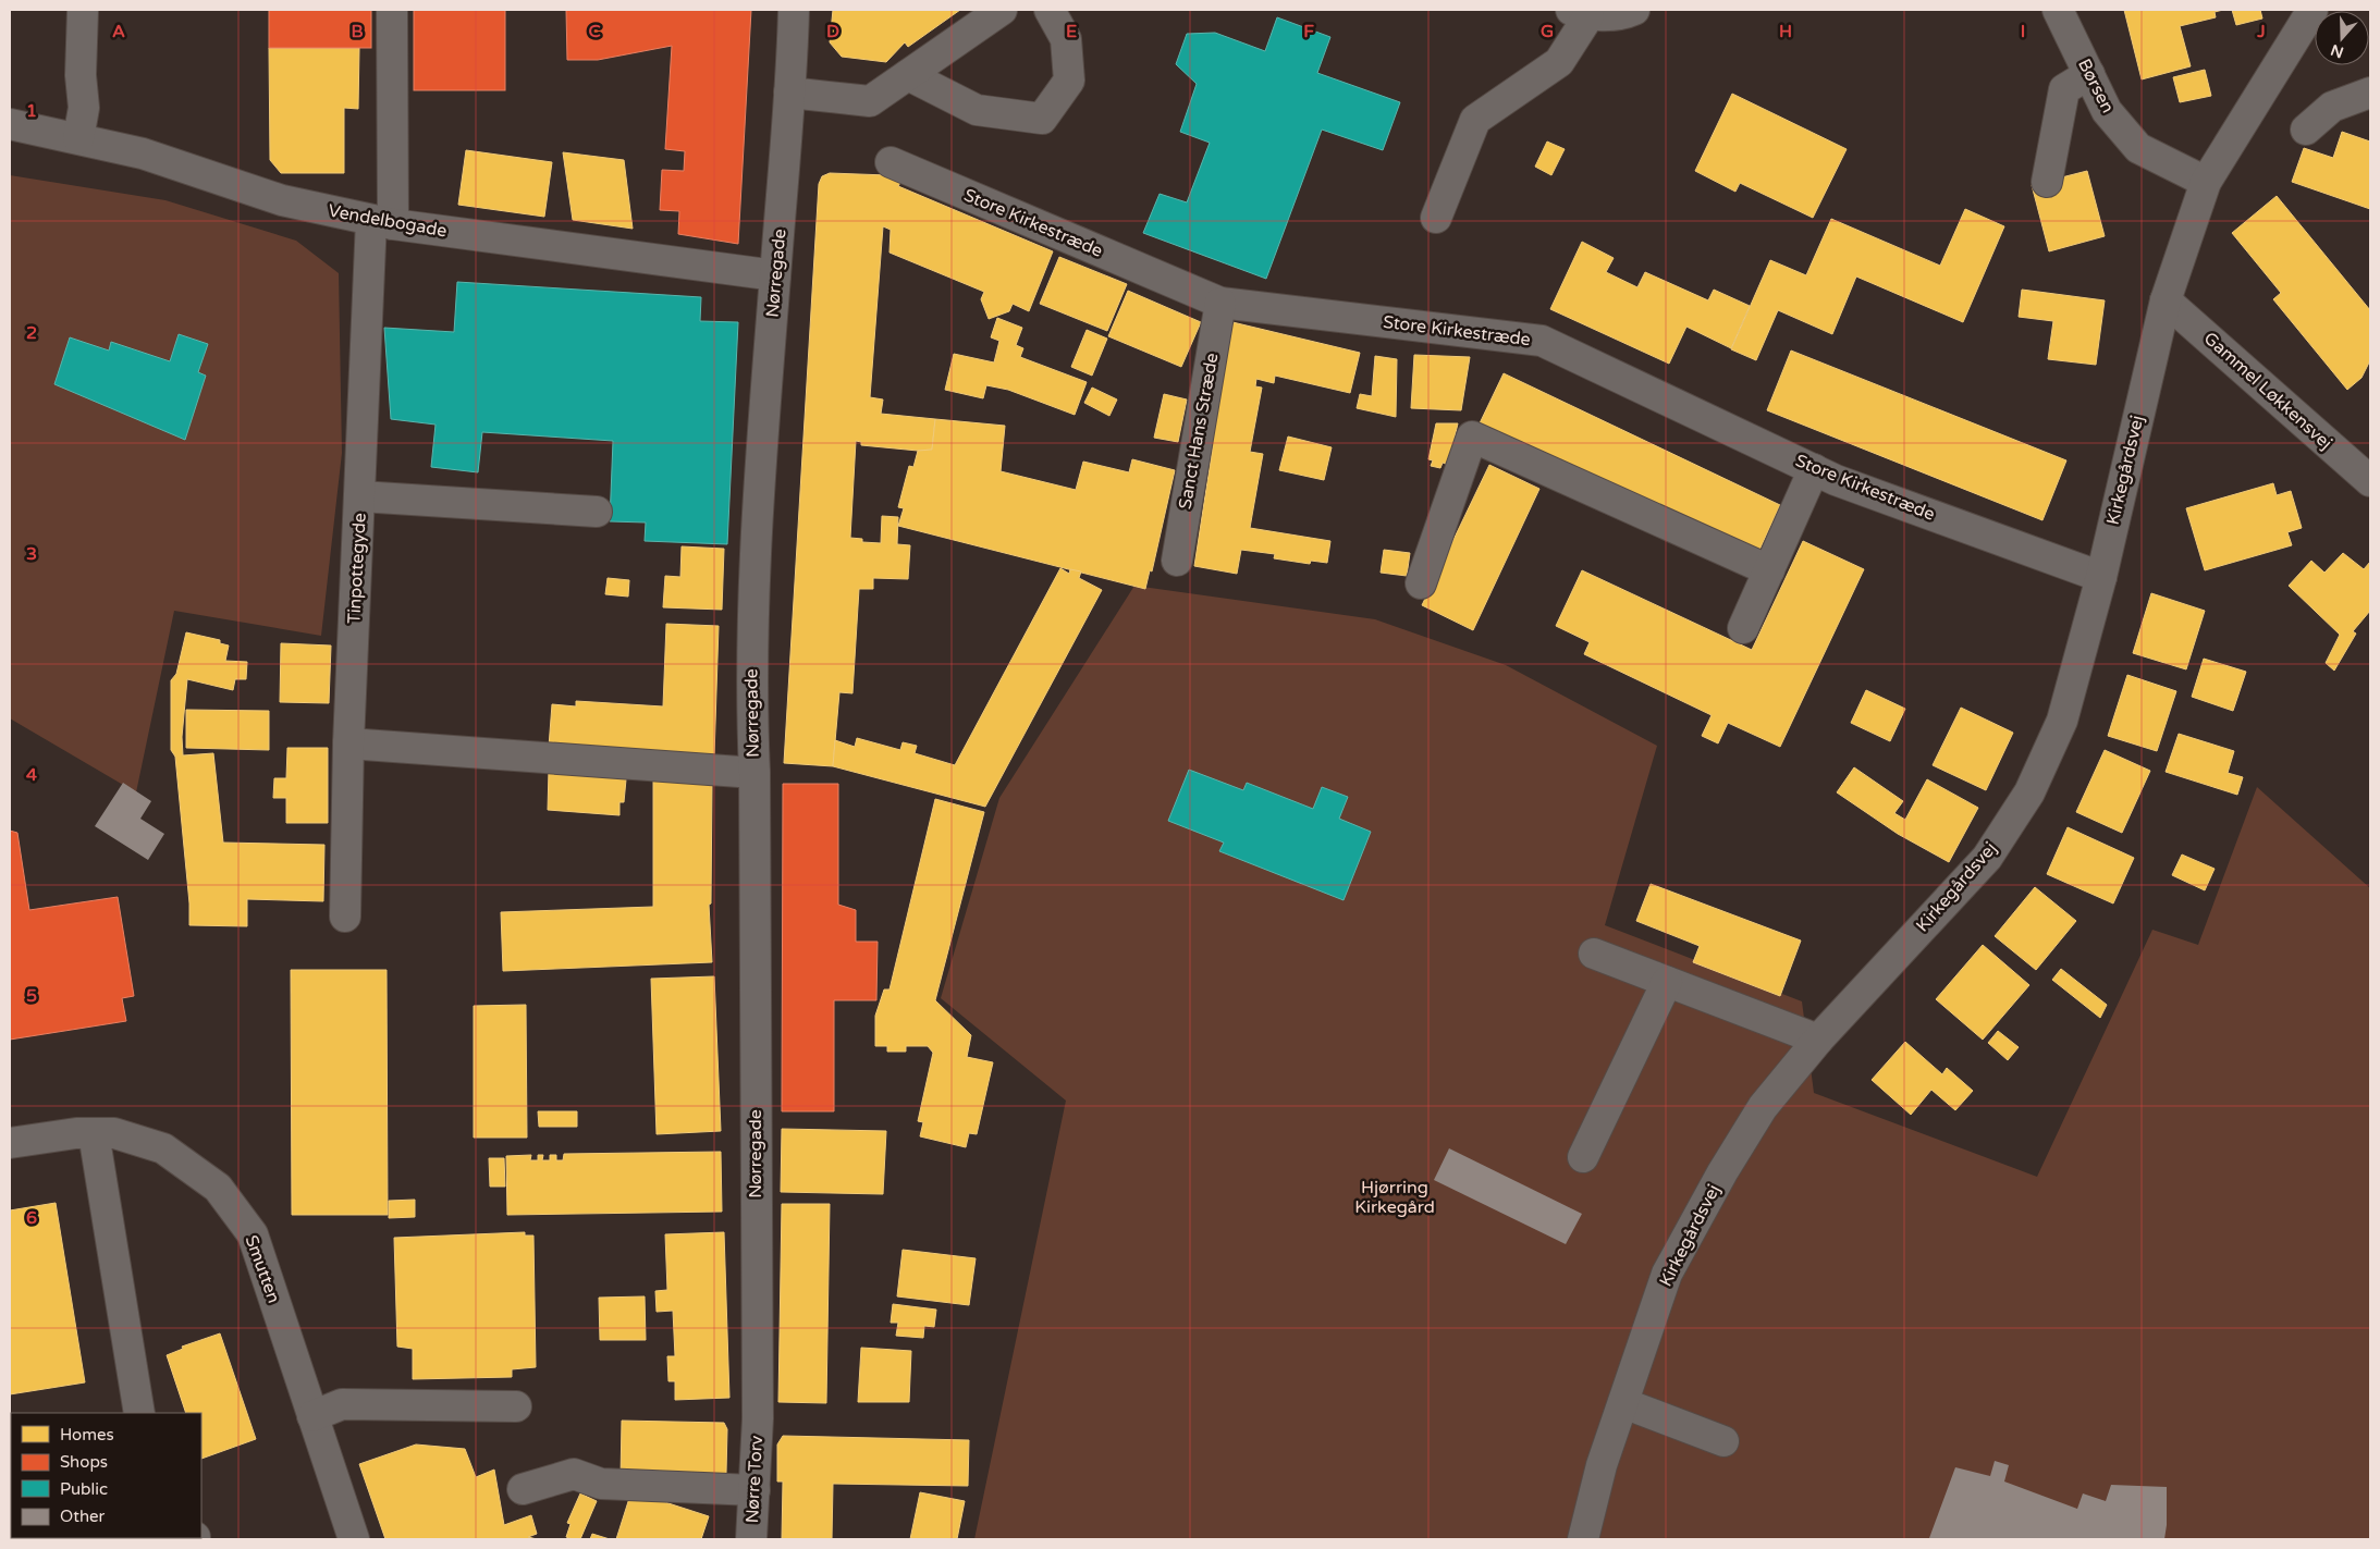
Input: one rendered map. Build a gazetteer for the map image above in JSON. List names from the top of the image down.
{
  "streets": {
    "street": [
      "Børsen",
      "Vendelbogade",
      "Store Kirkestræde",
      "Nørregade",
      "Gammel Løkkensvej",
      "Sanct Hans Stræde",
      "Kirkegårdsvej",
      "Tinpottegyde",
      "Smutten",
      "Nørre Torv"
    ]
  },
  "crossings": [
    ["Børsen", "Kirkegårdsvej"],
    ["Vendelbogade", "Nørregade"],
    ["Vendelbogade", "Tinpottegyde"],
    ["Store Kirkestræde", "Sanct Hans Stræde"],
    ["Store Kirkestræde", "Kirkegårdsvej"],
    ["Nørregade", "Nørre Torv"],
    ["Gammel Løkkensvej", "Kirkegårdsvej"]
  ],
  "parks": ["Hjørring Kirkegård"],
  "legend": [
    "Homes",
    "Shops",
    "Public",
    "Other"
  ],
  "north": "bottom",
  "grid": {
    "columns": [
      "A",
      "B",
      "C",
      "D",
      "E",
      "F",
      "G",
      "H",
      "I",
      "J"
    ],
    "rows": [
      "1",
      "2",
      "3",
      "4",
      "5",
      "6"
    ]
  }
}
